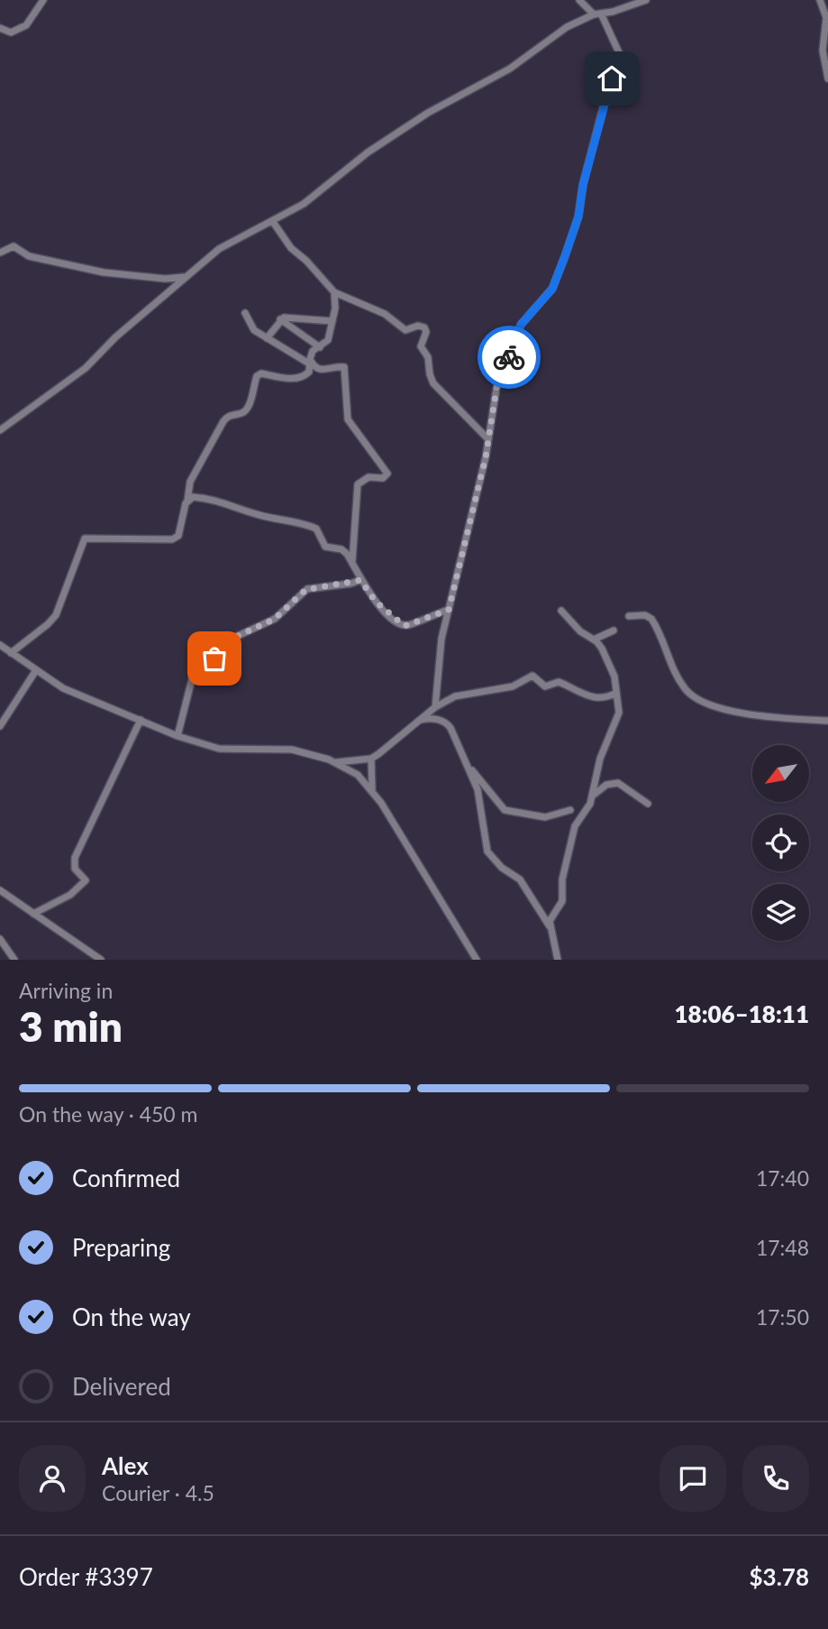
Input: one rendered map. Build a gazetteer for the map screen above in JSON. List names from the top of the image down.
{
  "north": "bottom left",
  "page": {
    "heading": ["3 min", "Arriving in", "18:06–18:11"],
    "panel": [
      "Alex",
      "Courier · 4.5",
      "Order #3397",
      "$3.78"
    ],
    "bar": "On the way · 450 m",
    "list": [
      ["Confirmed", "17:40"],
      ["Preparing", "17:48"],
      ["On the way", "17:50"],
      "Delivered"
    ]
  }
}
